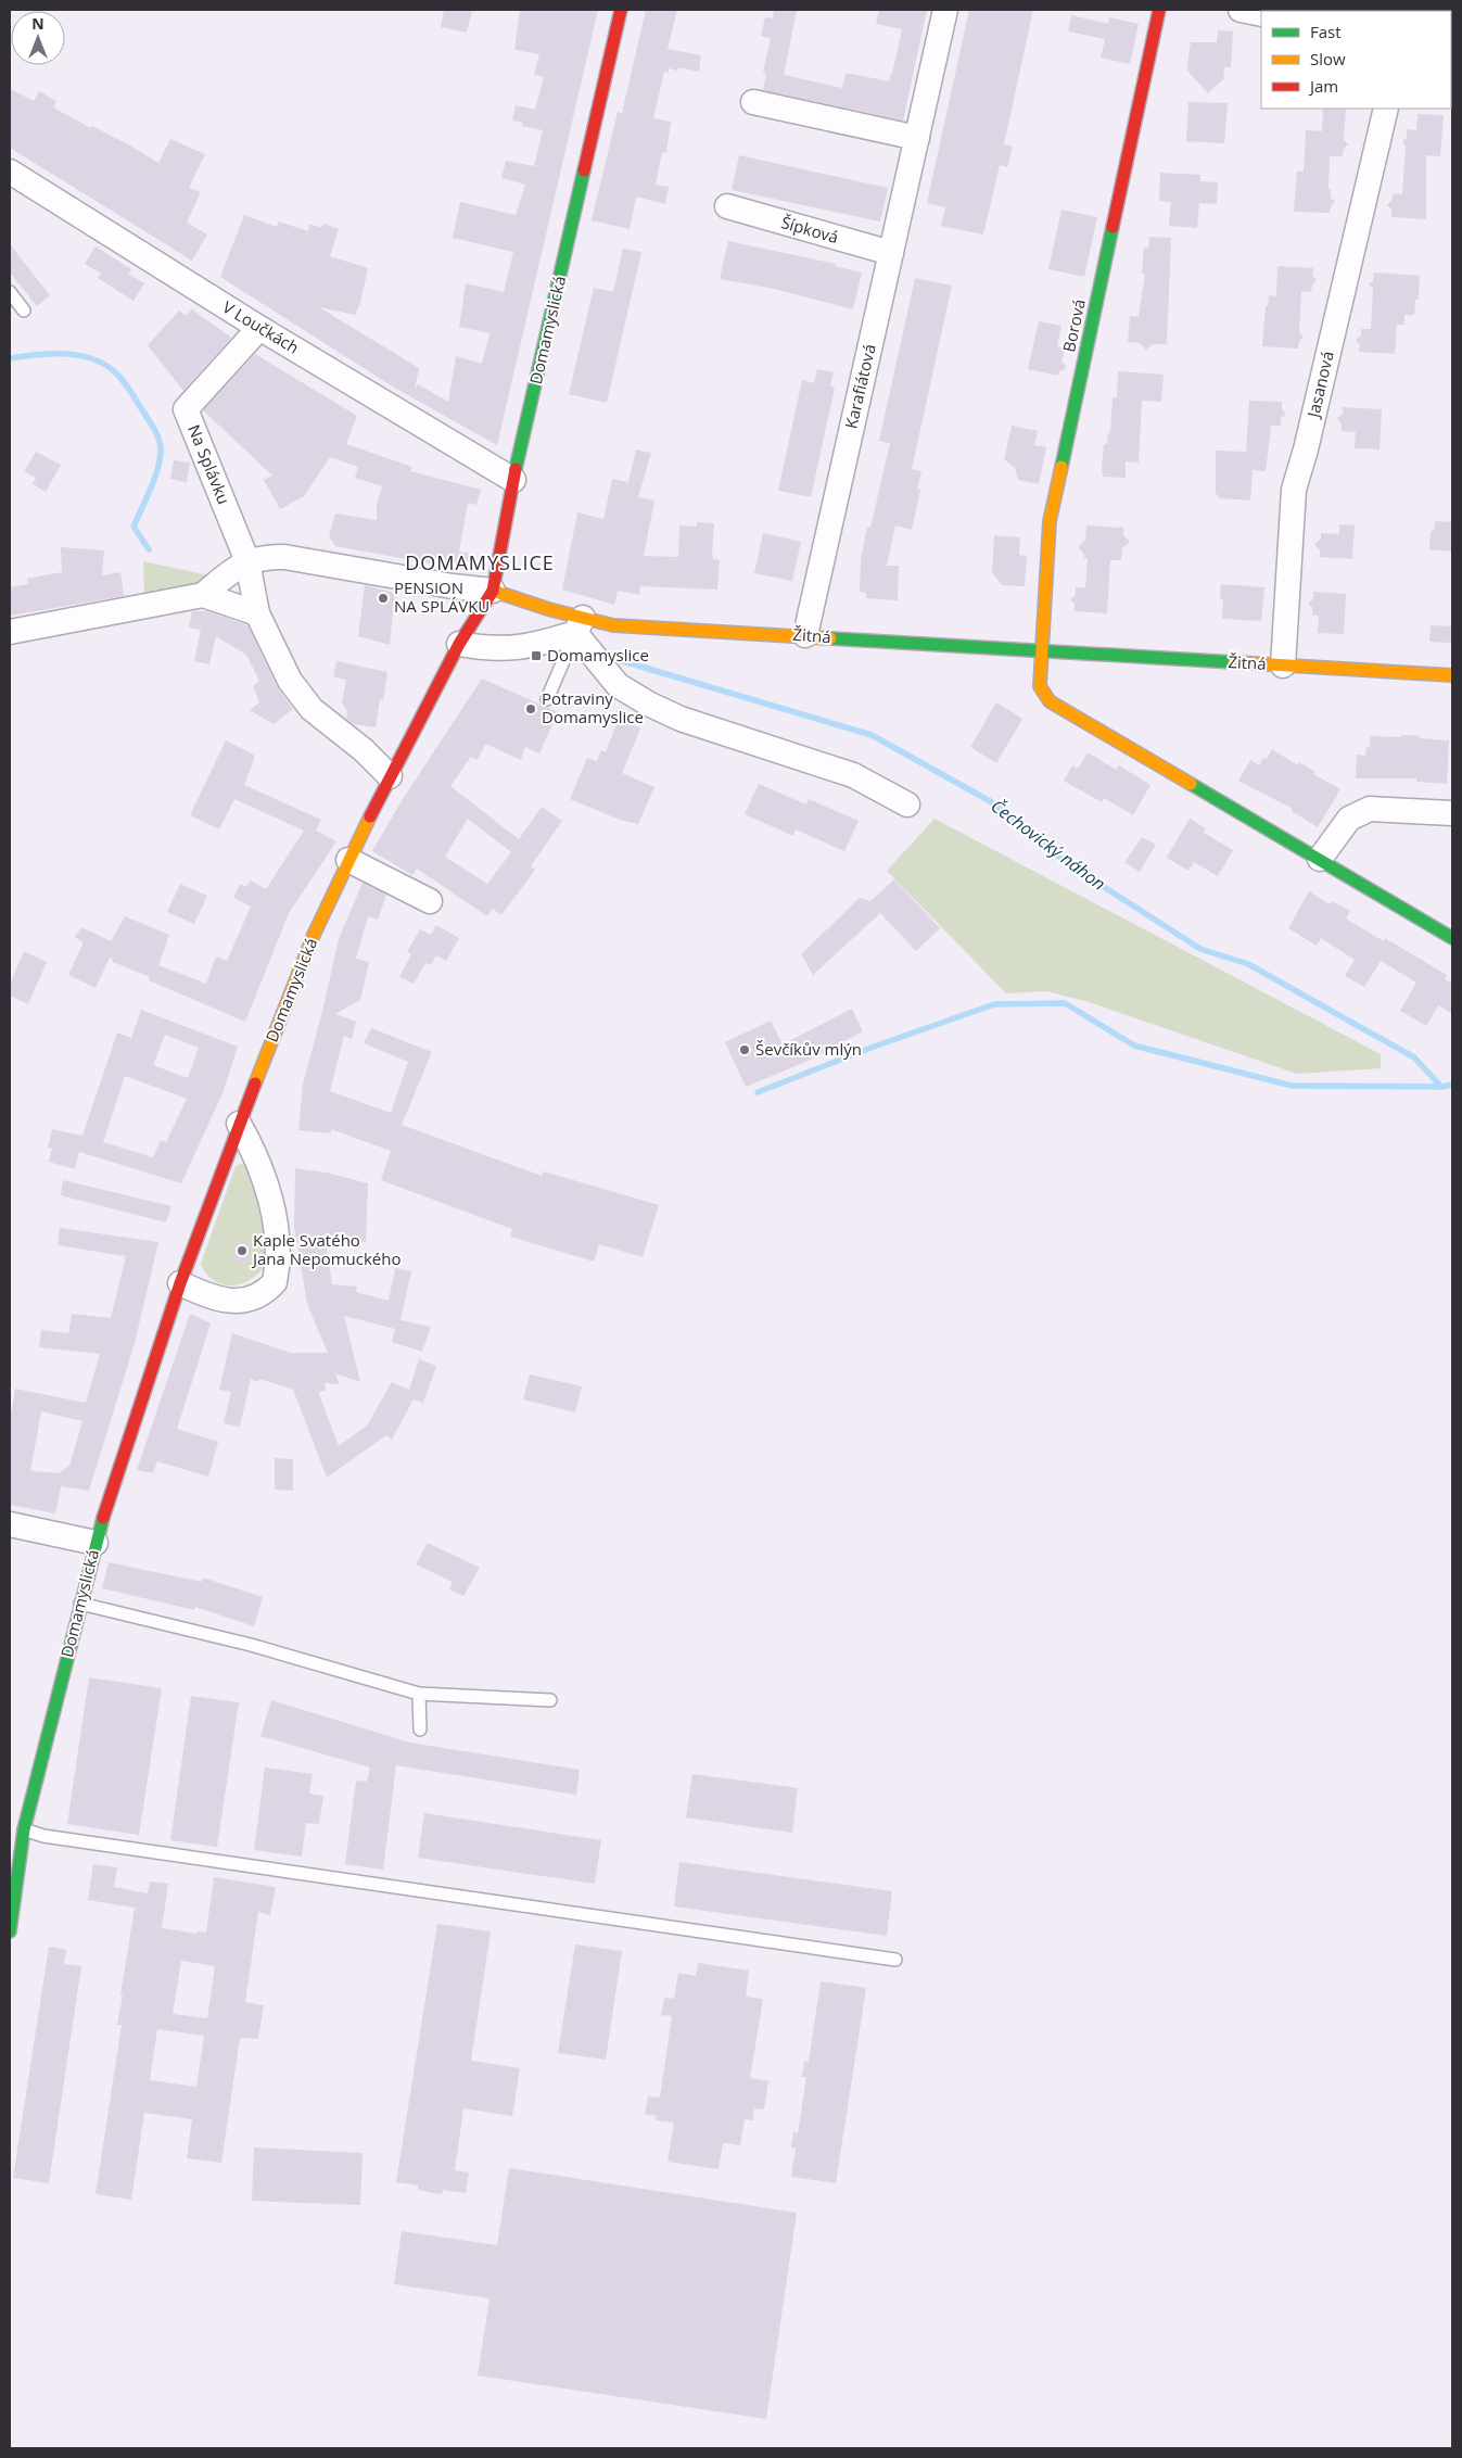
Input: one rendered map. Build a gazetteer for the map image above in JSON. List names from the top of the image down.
{
  "streets": {
    "street": [
      "Šípková",
      "Borová",
      "V Loučkách",
      "Domamyslická",
      "Jasanová",
      "Karafiátová",
      "Na Splávku",
      "Žitná"
    ]
  },
  "crossings": [
    ["Šípková", "Karafiátová"],
    ["Borová", "Žitná"],
    ["V Loučkách", "Domamyslická"],
    ["V Loučkách", "Na Splávku"],
    ["Domamyslická", "Na Splávku"],
    ["Domamyslická", "Žitná"],
    ["Jasanová", "Žitná"],
    ["Karafiátová", "Žitná"]
  ],
  "districts": ["DOMAMYSLICE"],
  "water": ["Čechovický náhon"],
  "places": {
    "other": [
      "PENSION NA SPLÁVKU",
      "Potraviny Domamyslice",
      "Ševčíkův mlýn",
      "Kaple Svatého Jana Nepomuckého"
    ],
    "transit": ["Domamyslice"]
  },
  "legend": ["Fast", "Slow", "Jam"],
  "north": "top"
}
